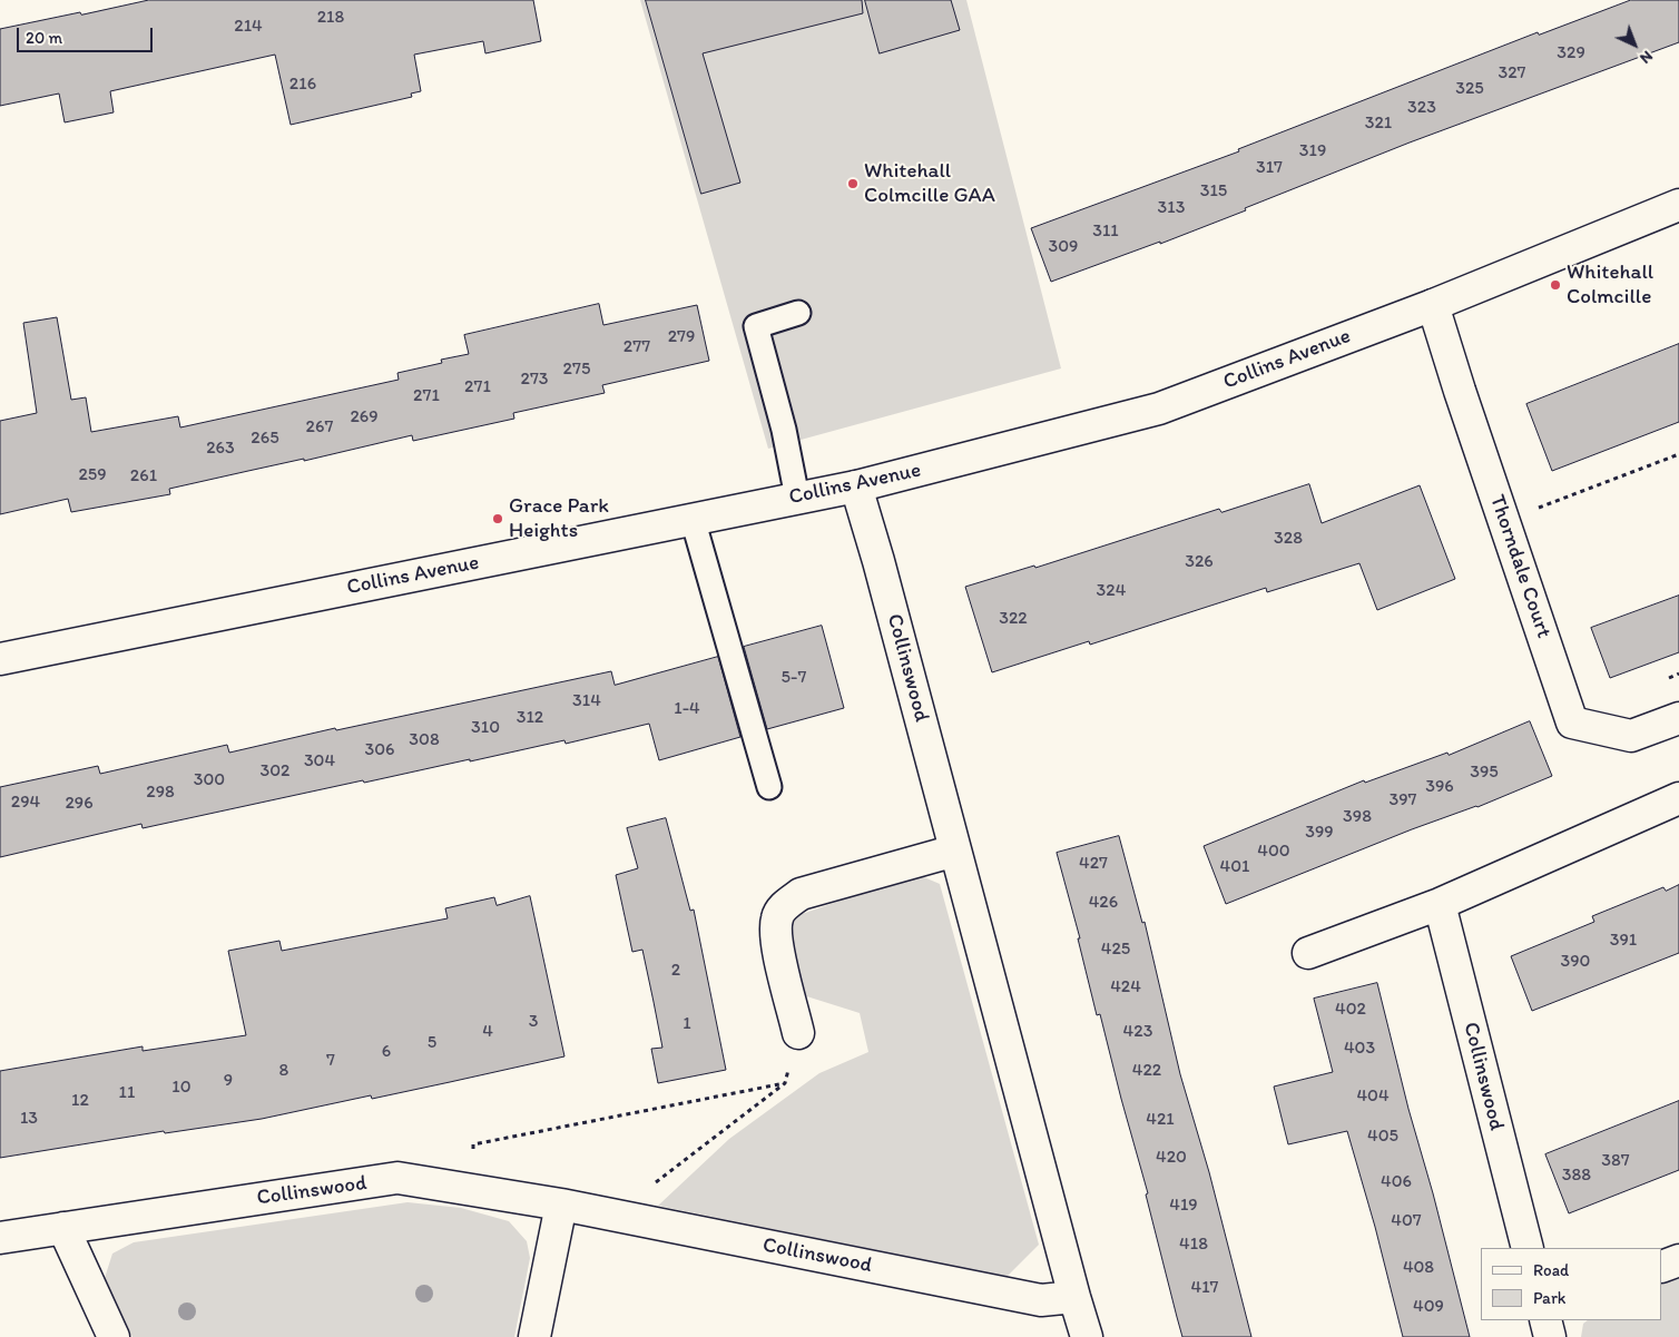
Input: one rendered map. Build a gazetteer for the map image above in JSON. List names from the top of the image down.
{
  "streets": {
    "street": ["Collins Avenue", "Thorndale Court", "Collinswood"]
  },
  "crossings": [
    ["Collins Avenue", "Thorndale Court"],
    ["Collins Avenue", "Collinswood"]
  ],
  "places": ["Whitehall Colmcille GAA", "Whitehall Colmcille", "Grace Park Heights"],
  "house_numbers": [
    "218",
    "214",
    "329",
    "327",
    "216",
    "325",
    "323",
    "321",
    "319",
    "317",
    "315",
    "313",
    "311",
    "309",
    "279",
    "277",
    "275",
    "273",
    "271",
    "271",
    "269",
    "267",
    "265",
    "263",
    "259",
    "261",
    "328",
    "326",
    "324",
    "322",
    "5-7",
    "314",
    "1-4",
    "312",
    "310",
    "308",
    "306",
    "304",
    "302",
    "395",
    "300",
    "396",
    "298",
    "397",
    "294",
    "296",
    "398",
    "399",
    "400",
    "427",
    "401",
    "426",
    "391",
    "425",
    "390",
    "2",
    "424",
    "402",
    "3",
    "1",
    "4",
    "423",
    "5",
    "403",
    "6",
    "7",
    "8",
    "422",
    "9",
    "10",
    "11",
    "404",
    "12",
    "13",
    "421",
    "405",
    "420",
    "387",
    "388",
    "406",
    "419",
    "407",
    "418",
    "408",
    "417",
    "409"
  ],
  "legend": ["Road", "Park"],
  "scale_bar": "20 m",
  "north": "bottom right"
}
